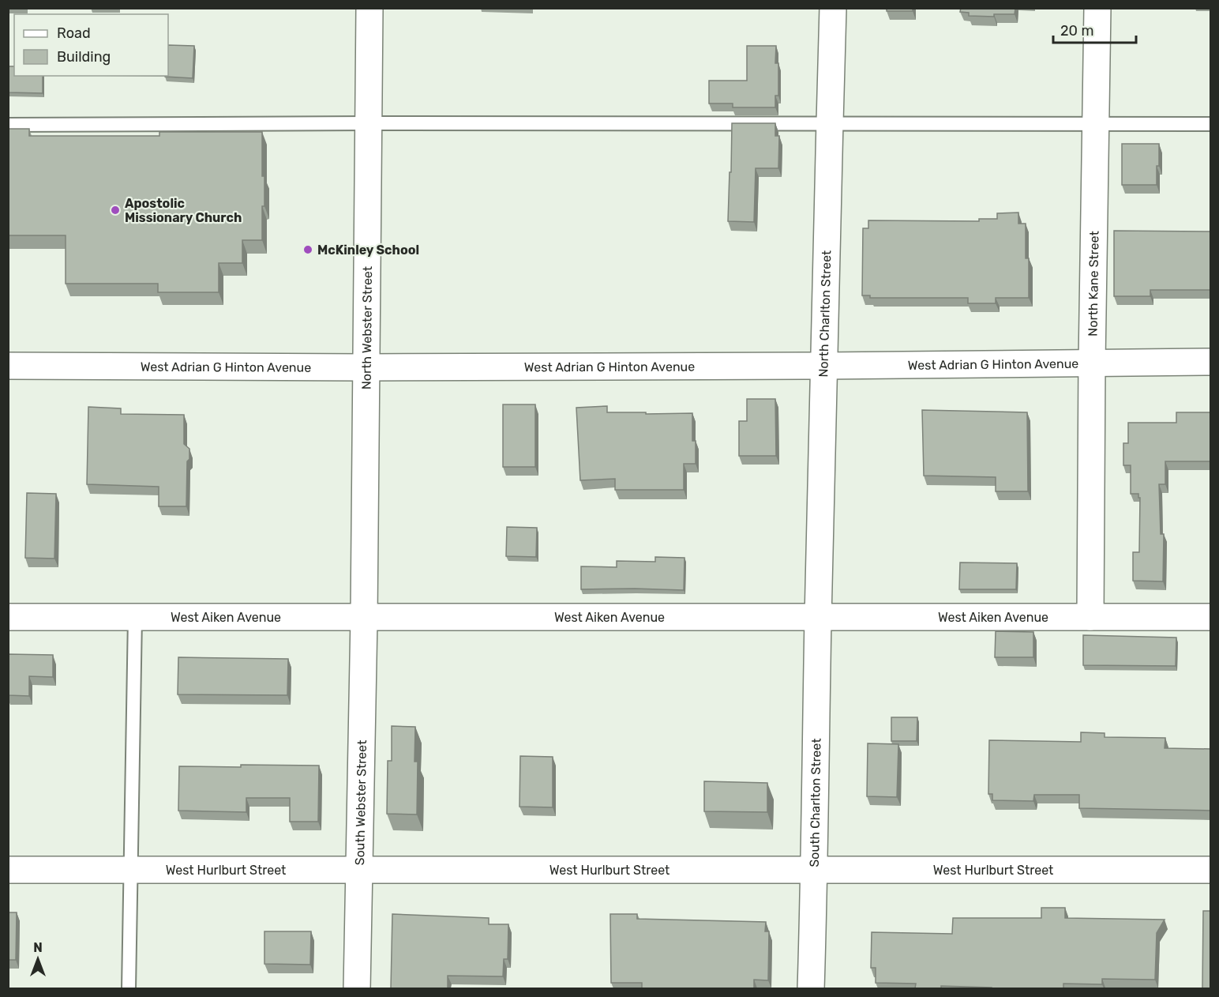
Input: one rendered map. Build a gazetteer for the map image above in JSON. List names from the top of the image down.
{
  "streets": {
    "street": [
      "North Kane Street",
      "North Charlton Street",
      "North Webster Street",
      "West Adrian G Hinton Avenue",
      "West Aiken Avenue",
      "South Webster Street",
      "South Charlton Street",
      "West Hurlburt Street"
    ]
  },
  "crossings": [
    ["North Kane Street", "West Adrian G Hinton Avenue"],
    ["North Kane Street", "West Aiken Avenue"],
    ["North Charlton Street", "West Adrian G Hinton Avenue"],
    ["North Charlton Street", "West Aiken Avenue"],
    ["North Charlton Street", "South Charlton Street"],
    ["North Webster Street", "West Adrian G Hinton Avenue"],
    ["North Webster Street", "West Aiken Avenue"],
    ["North Webster Street", "South Webster Street"],
    ["West Aiken Avenue", "South Webster Street"],
    ["West Aiken Avenue", "South Charlton Street"],
    ["South Webster Street", "West Hurlburt Street"],
    ["South Charlton Street", "West Hurlburt Street"]
  ],
  "places": ["Apostolic Missionary Church", "McKinley School"],
  "legend": ["Road", "Building"],
  "scale_bar": "20 m",
  "north": "top"
}
